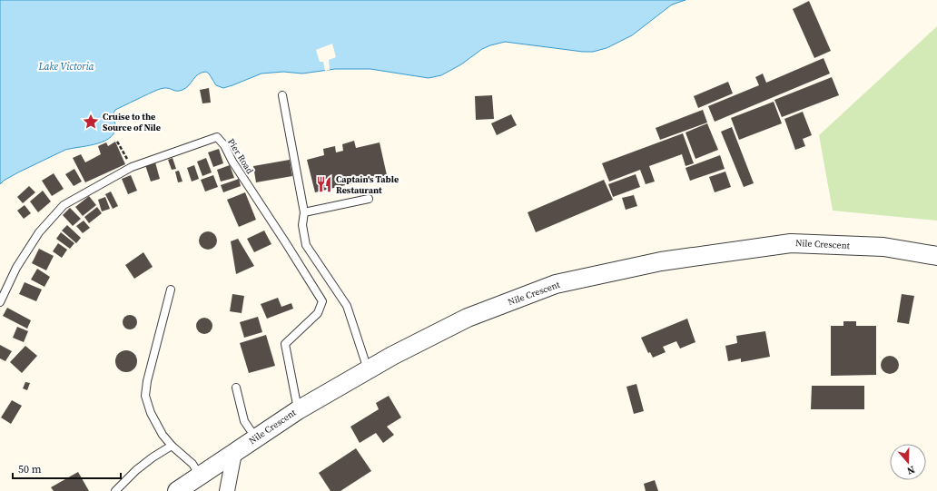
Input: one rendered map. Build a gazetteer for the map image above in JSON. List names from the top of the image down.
{
  "streets": {
    "street": ["Nile Crescent"],
    "lane": ["Pier Road"]
  },
  "crossings": [
    ["Pier Road", "Nile Crescent"]
  ],
  "water": ["Lake Victoria"],
  "places": {
    "place": ["Cruise to the Source of Nile"],
    "restaurant": ["Captain's Table Restaurant"]
  },
  "scale_bar": "50 m",
  "north": "bottom"
}
